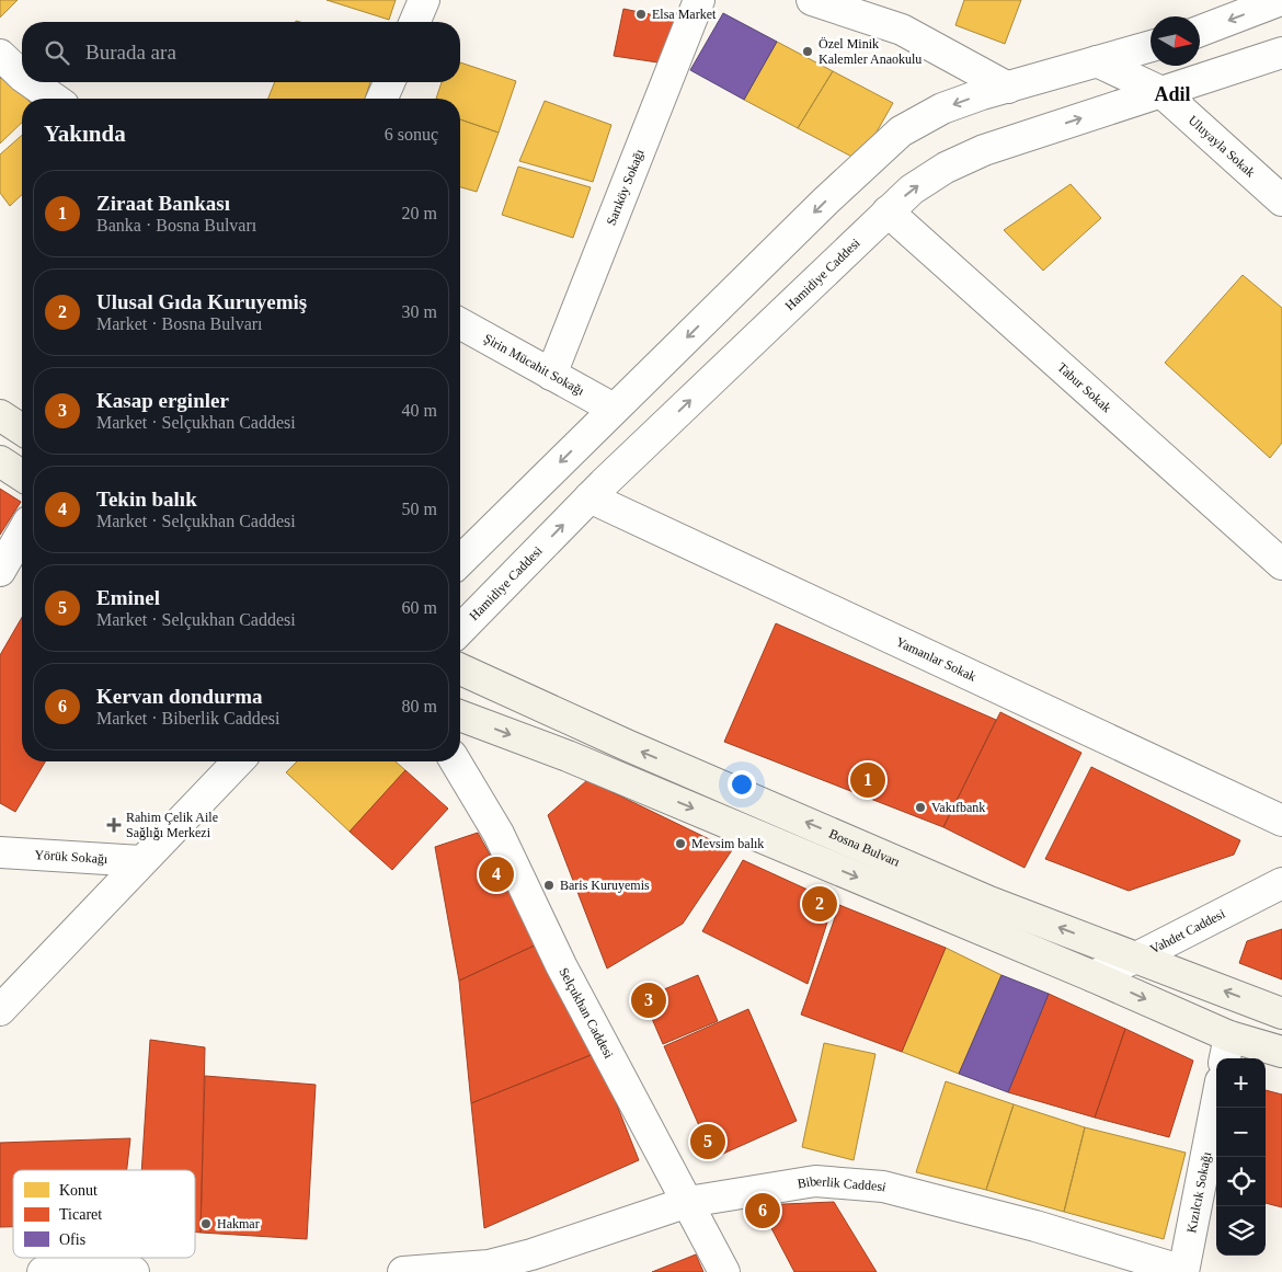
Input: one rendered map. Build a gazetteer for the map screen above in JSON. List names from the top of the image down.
{
  "streets": {
    "main road": ["Bosna Bulvarı"],
    "street": [
      "Uluyayla Sokak",
      "Sarıköy Sokağı",
      "Hamidiye Caddesi",
      "Şirin Mücahit Sokağı",
      "Tabur Sokak",
      "Yamanlar Sokak",
      "Yörük Sokağı",
      "Vahdet Caddesi",
      "Selçukhan Caddesi",
      "Biberlik Caddesi",
      "Kızılcık Sokağı"
    ]
  },
  "crossings": [
    ["Uluyayla Sokak", "Hamidiye Caddesi"],
    ["Sarıköy Sokağı", "Şirin Mücahit Sokağı"],
    ["Hamidiye Caddesi", "Tabur Sokak"],
    ["Hamidiye Caddesi", "Yamanlar Sokak"],
    ["Bosna Bulvarı", "Vahdet Caddesi"],
    ["Selçukhan Caddesi", "Biberlik Caddesi"],
    ["Biberlik Caddesi", "Kızılcık Sokağı"]
  ],
  "districts": ["Adil"],
  "places": {
    "other": [
      "Elsa Market",
      "Özel Minik Kalemler Anaokulu",
      "Vakıfbank",
      "Mevsim balık",
      "Baris Kuruyemis",
      "Hakmar"
    ],
    "health": ["Rahim Çelik Aile Sağlığı Merkezi"]
  },
  "legend": ["Konut", "Ticaret", "Ofis"],
  "north": "right",
  "page": {
    "search": "Burada ara",
    "heading": ["Yakında", "6 sonuç"],
    "list": [
      {
        "mark": "1",
        "name": "Ziraat Bankası",
        "note": "Banka · Bosna Bulvarı",
        "value": "20 m"
      },
      {
        "mark": "2",
        "name": "Ulusal Gıda Kuruyemiş",
        "note": "Market · Bosna Bulvarı",
        "value": "30 m"
      },
      {
        "mark": "3",
        "name": "Kasap erginler",
        "note": "Market · Selçukhan Caddesi",
        "value": "40 m"
      },
      {
        "mark": "4",
        "name": "Tekin balık",
        "note": "Market · Selçukhan Caddesi",
        "value": "50 m"
      },
      {
        "mark": "5",
        "name": "Eminel",
        "note": "Market · Selçukhan Caddesi",
        "value": "60 m"
      },
      {
        "mark": "6",
        "name": "Kervan dondurma",
        "note": "Market · Biberlik Caddesi",
        "value": "80 m"
      }
    ],
    "pins": [
      "1",
      "4",
      "2",
      "3",
      "5",
      "6"
    ],
    "map_buttons": ["+", "−"]
  }
}
